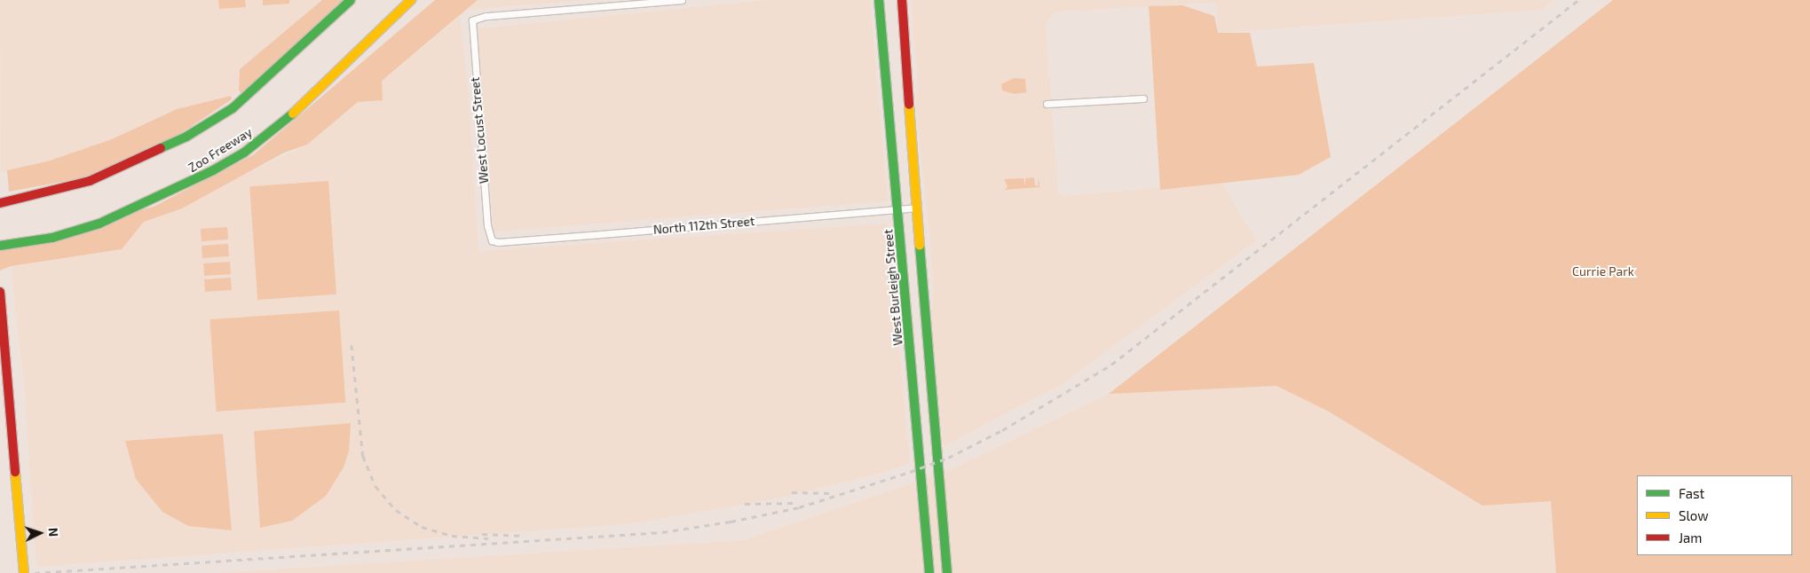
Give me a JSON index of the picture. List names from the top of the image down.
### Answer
{
  "streets": {
    "main road": ["Zoo Freeway", "West Burleigh Street"],
    "street": ["West Locust Street", "North 112th Street"]
  },
  "crossings": [
    ["West Locust Street", "North 112th Street"],
    ["North 112th Street", "West Burleigh Street"]
  ],
  "parks": ["Currie Park"],
  "legend": ["Fast", "Slow", "Jam"],
  "north": "right"
}
